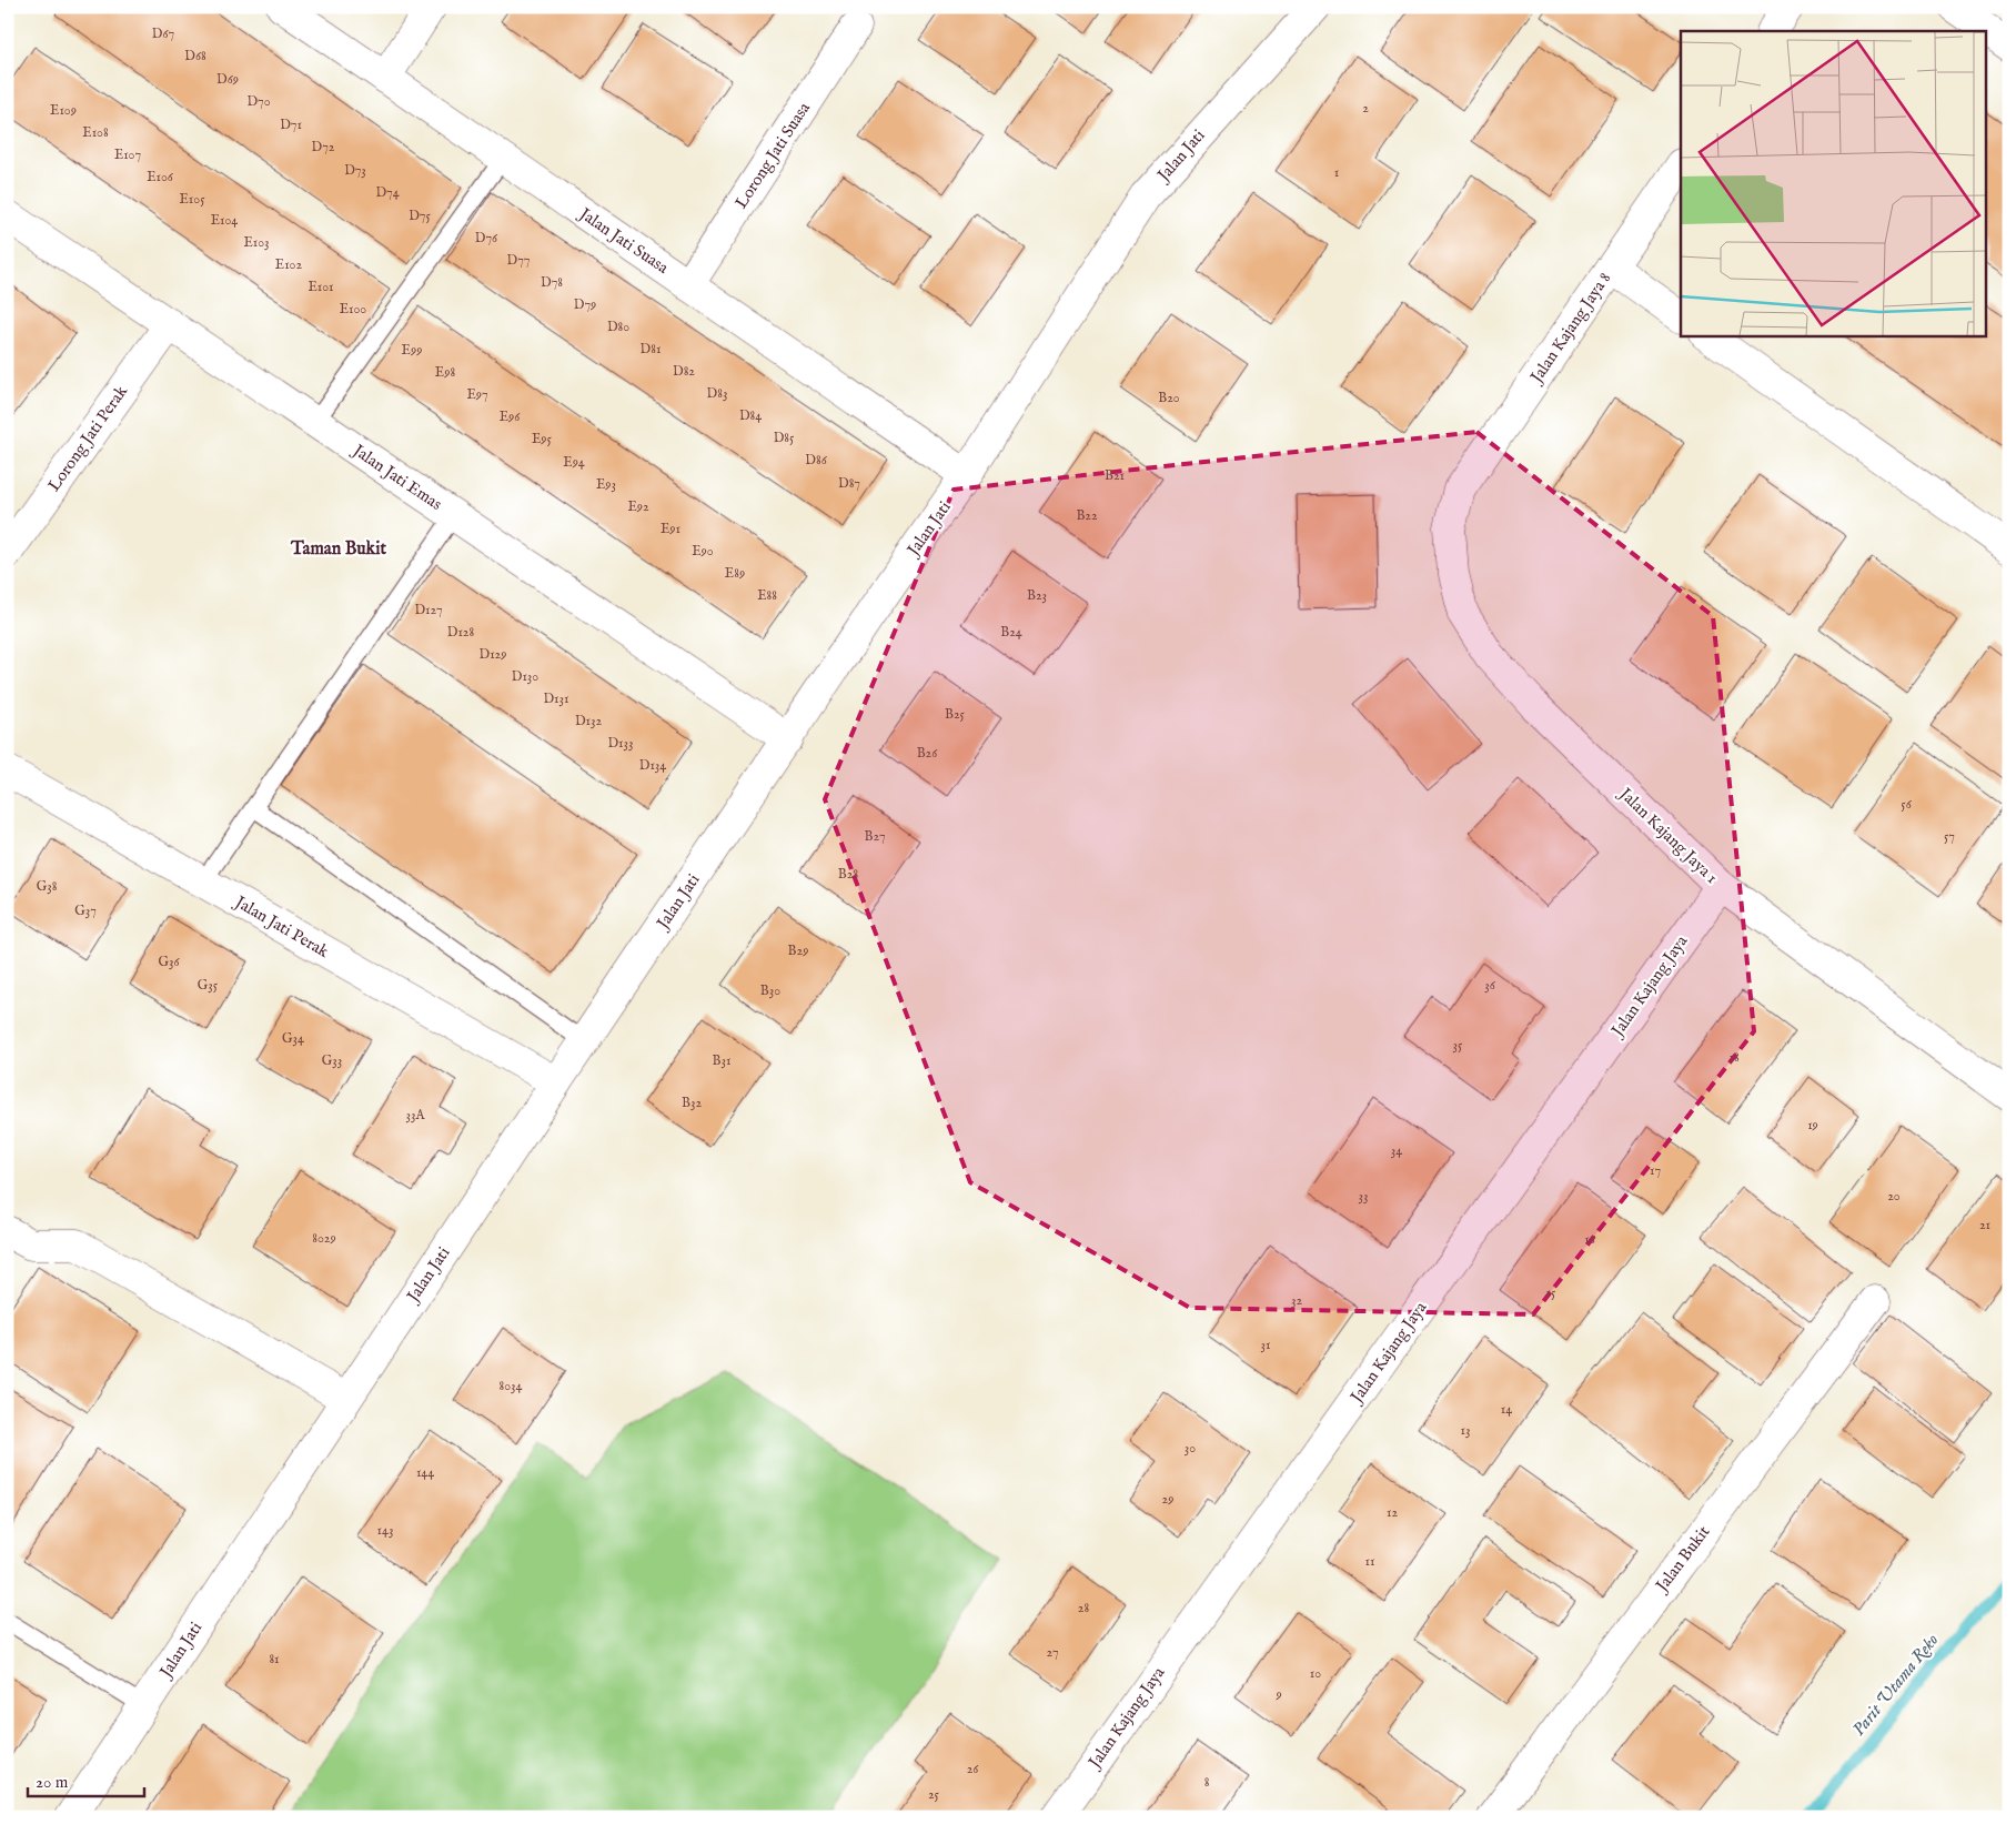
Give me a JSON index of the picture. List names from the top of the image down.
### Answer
{
  "streets": {
    "street": [
      "Lorong Jati Suasa",
      "Jalan Jati",
      "Jalan Jati Suasa",
      "Jalan Kajang Jaya 8",
      "Lorong Jati Perak",
      "Jalan Jati Emas",
      "Jalan Kajang Jaya 1",
      "Jalan Jati Perak",
      "Jalan Kajang Jaya",
      "Jalan Bukit"
    ]
  },
  "crossings": [
    ["Lorong Jati Suasa", "Jalan Jati Suasa"],
    ["Jalan Jati", "Jalan Jati Suasa"],
    ["Jalan Jati", "Jalan Jati Emas"],
    ["Jalan Jati", "Jalan Jati Perak"],
    ["Jalan Kajang Jaya 8", "Jalan Kajang Jaya 1"],
    ["Lorong Jati Perak", "Jalan Jati Emas"],
    ["Jalan Kajang Jaya 1", "Jalan Kajang Jaya"]
  ],
  "districts": ["Taman Bukit"],
  "water": ["Parit Utama Reko"],
  "house_numbers": [
    "D67",
    "D68",
    "D69",
    "D70",
    "2",
    "E109",
    "D71",
    "E108",
    "D72",
    "E107",
    "D73",
    "1",
    "E106",
    "D74",
    "E105",
    "D75",
    "E104",
    "D76",
    "E103",
    "D77",
    "E102",
    "D78",
    "E101",
    "D79",
    "E100",
    "D80",
    "D81",
    "E99",
    "D82",
    "E98",
    "D83",
    "E97",
    "B20",
    "D84",
    "E96",
    "D85",
    "E95",
    "D86",
    "E94",
    "B21",
    "D87",
    "E93",
    "E92",
    "B22",
    "E91",
    "E90",
    "E89",
    "E88",
    "B23",
    "D127",
    "D128",
    "B24",
    "D129",
    "D130",
    "D131",
    "B25",
    "D132",
    "D133",
    "B26",
    "D134",
    "56",
    "B27",
    "57",
    "B28",
    "G38",
    "G37",
    "B29",
    "G36",
    "G35",
    "36",
    "B30",
    "G34",
    "35",
    "18",
    "G33",
    "B31",
    "B32",
    "33A",
    "19",
    "34",
    "17",
    "33",
    "20",
    "21",
    "8029",
    "16",
    "15",
    "32",
    "31",
    "8034",
    "14",
    "13",
    "30",
    "144",
    "29",
    "12",
    "143",
    "11",
    "28",
    "27",
    "81",
    "10",
    "9",
    "26",
    "8",
    "25"
  ],
  "scale_bar": "20 m"
}
